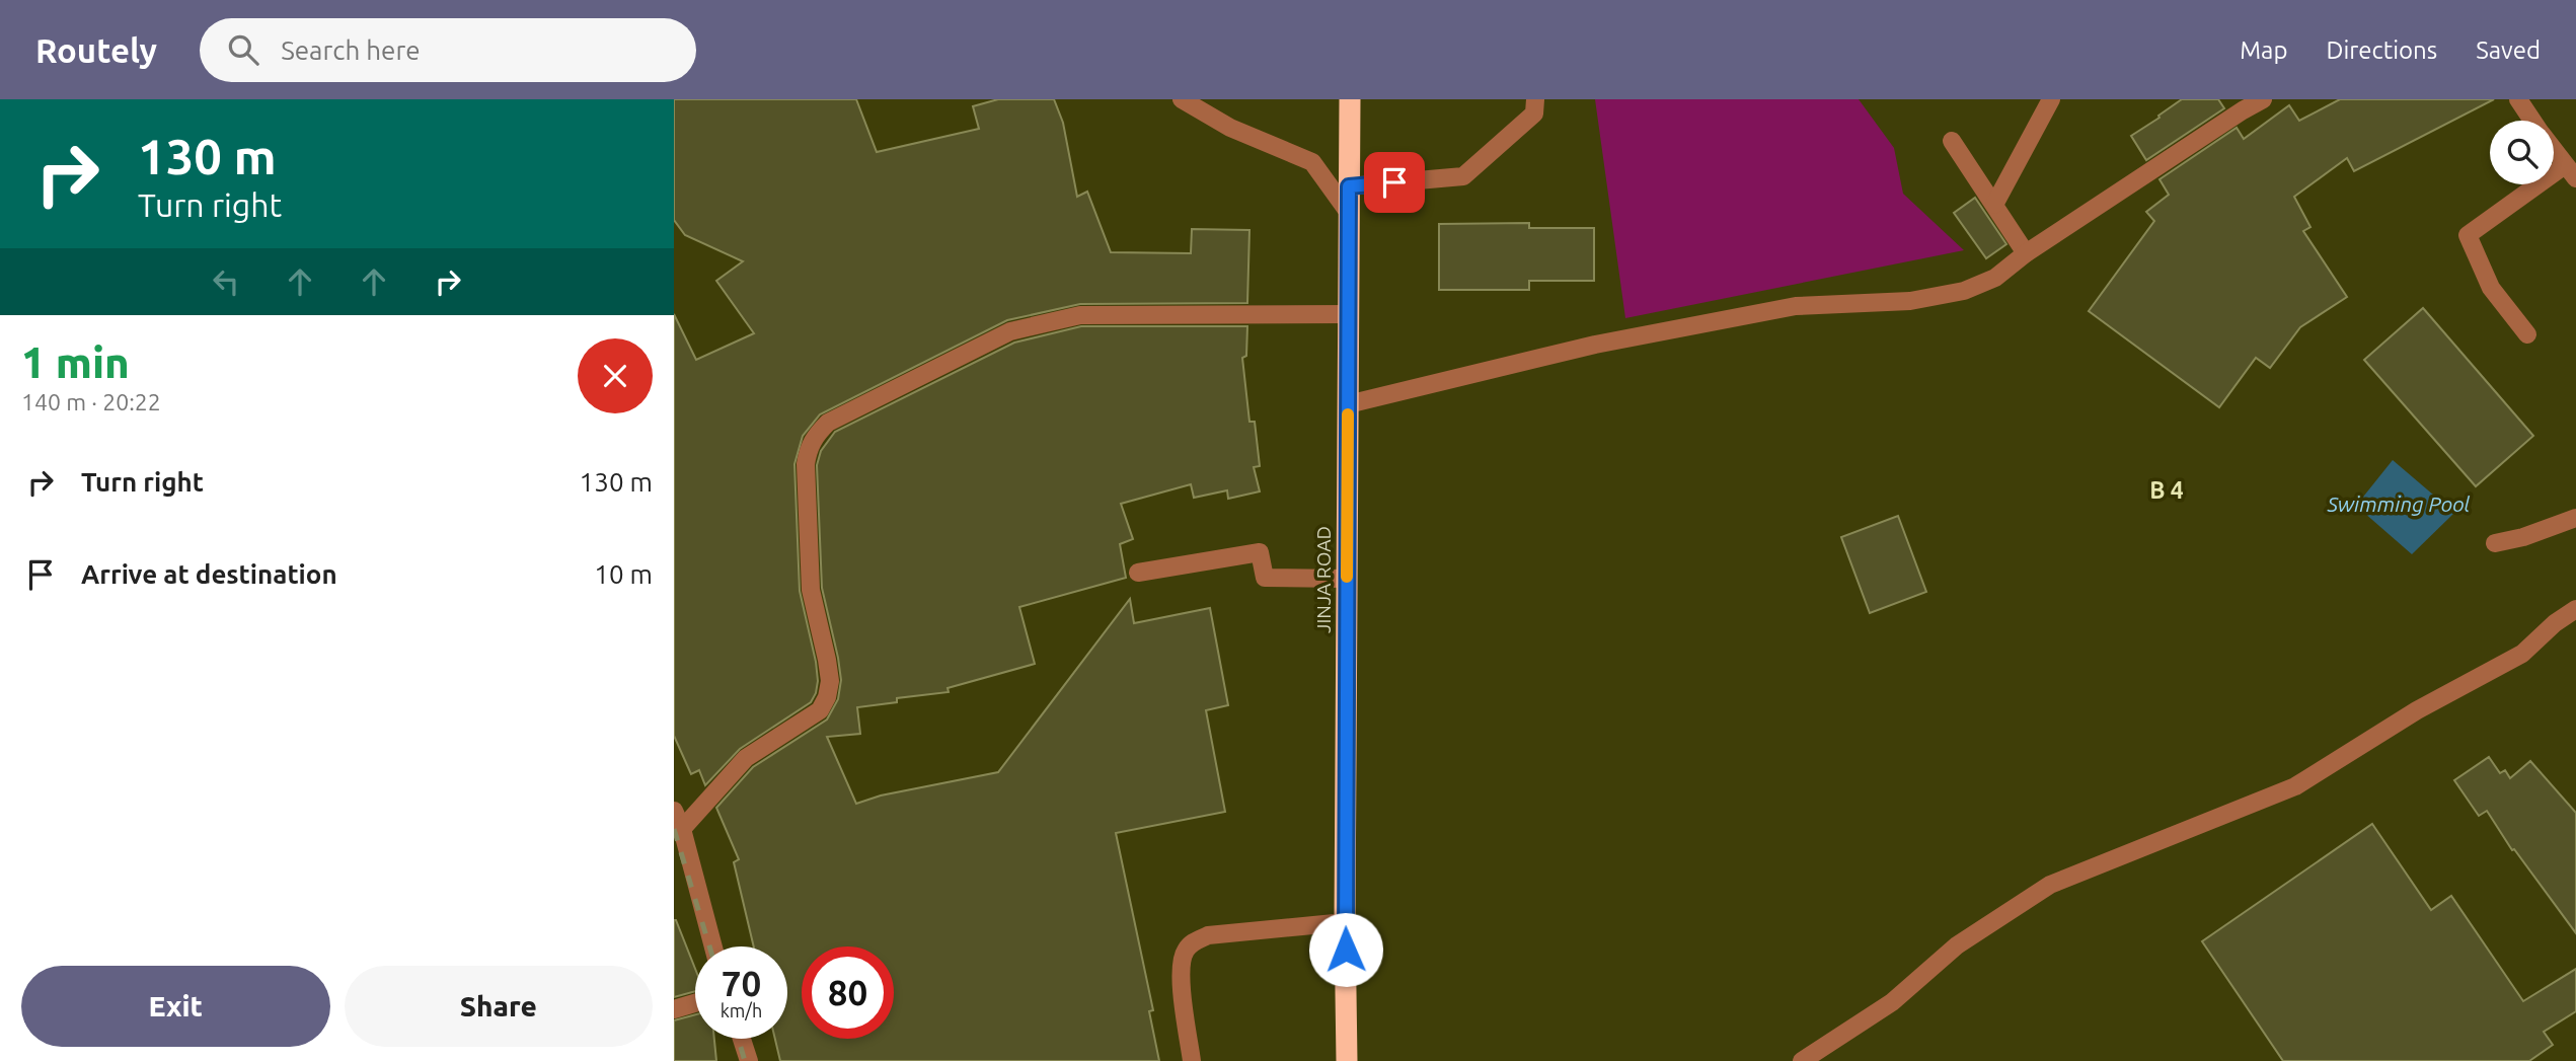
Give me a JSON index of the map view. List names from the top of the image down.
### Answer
{
  "streets": {
    "highway": ["JINJA ROAD"]
  },
  "districts": ["B 4"],
  "water": ["Swimming Pool"],
  "page": {
    "header": "Routely",
    "search": "Search here",
    "nav": ["Map", "Directions", "Saved"],
    "turn": ["130 m", "Turn right"],
    "heading": ["1 min", "140 m · 20:22"],
    "list": [
      {
        "name": "Turn right",
        "value": "130 m"
      },
      {
        "name": "Arrive at destination",
        "value": "10 m"
      }
    ],
    "speed": "70 km/h",
    "limit": "80",
    "buttons": ["Exit", "Share"]
  }
}
